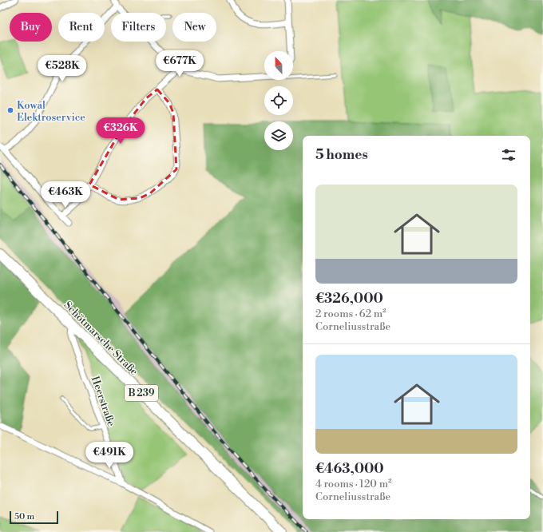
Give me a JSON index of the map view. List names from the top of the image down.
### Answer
{
  "streets": {
    "main road": ["Schötmarsche Straße", "B 239"],
    "street": ["Heerstraße"]
  },
  "crossings": [
    ["Schötmarsche Straße", "Heerstraße"]
  ],
  "places": ["Kowal Elektroservice"],
  "scale_bar": "50 m",
  "north": "top",
  "page": {
    "chip": [
      "Buy",
      "Rent",
      "Filters",
      "New"
    ],
    "price": [
      "€677K",
      "€528K",
      "€326K",
      "€463K",
      "€491K"
    ],
    "heading": "5 homes",
    "list": [
      {
        "name": "€326,000",
        "note": "2 rooms · 62 m² · Corneliusstraße"
      },
      {
        "name": "€463,000",
        "note": "4 rooms · 120 m² · Corneliusstraße"
      }
    ],
    "scale": "50 m"
  }
}
